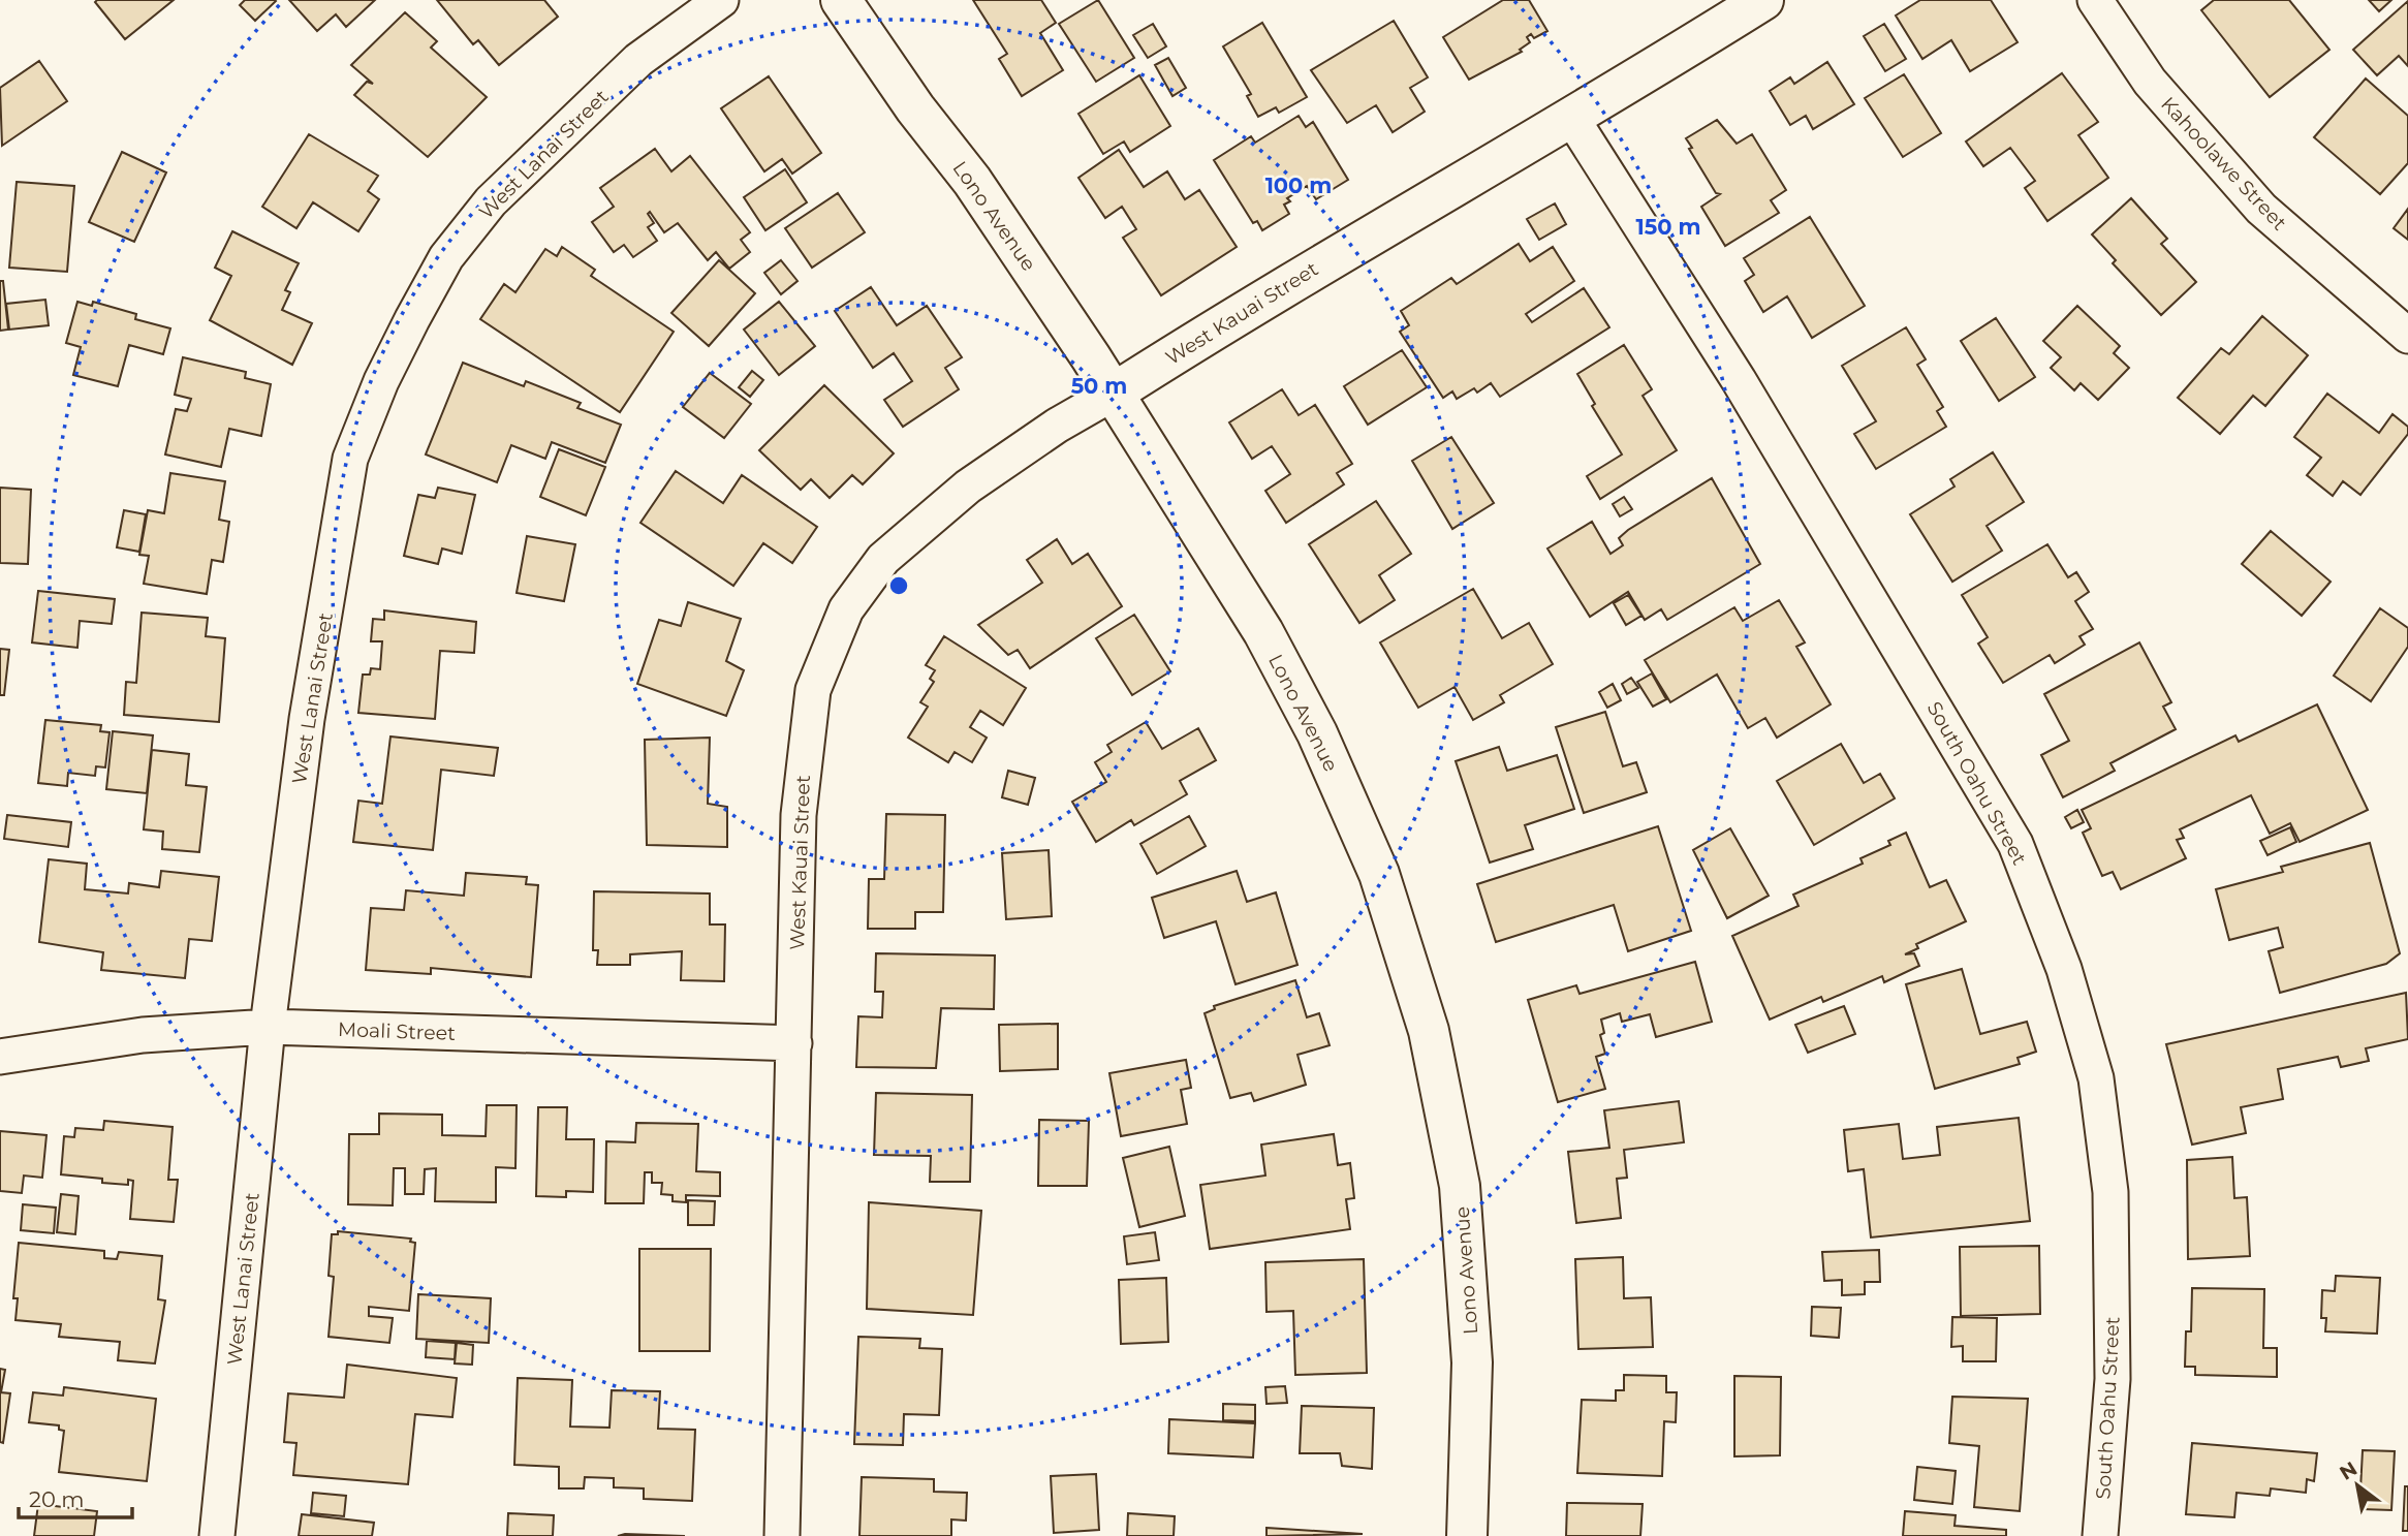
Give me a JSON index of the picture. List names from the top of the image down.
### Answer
{
  "streets": {
    "street": [
      "West Lanai Street",
      "Kahoolawe Street",
      "Lono Avenue",
      "West Kauai Street",
      "South Oahu Street",
      "Moali Street"
    ]
  },
  "crossings": [
    ["West Lanai Street", "Moali Street"],
    ["Lono Avenue", "West Kauai Street"],
    ["West Kauai Street", "South Oahu Street"],
    ["West Kauai Street", "Moali Street"]
  ],
  "scale_bar": "20 m",
  "north": "top left",
  "rings": ["100 m", "150 m", "50 m"]
}
